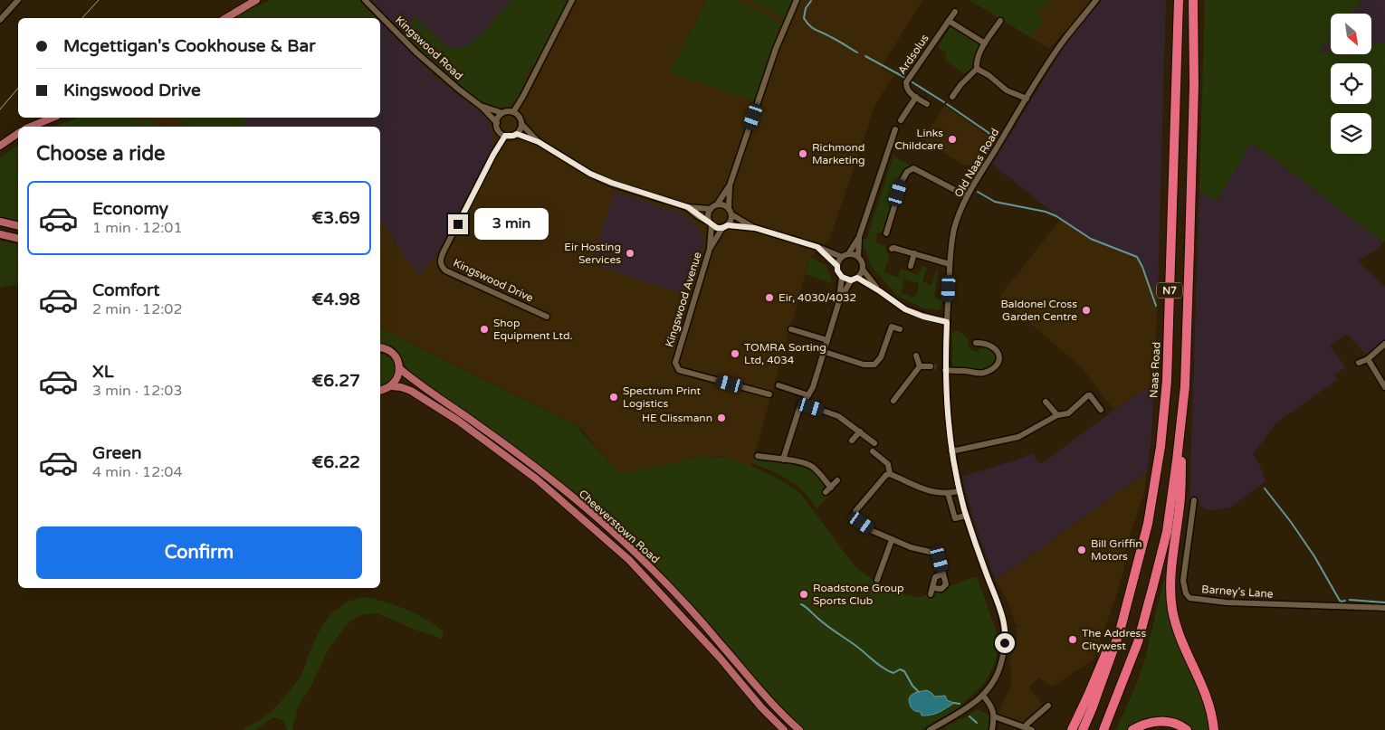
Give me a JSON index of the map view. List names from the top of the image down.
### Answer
{
  "streets": {
    "highway": ["N7", "Naas Road"],
    "main road": ["Cheeverstown Road"],
    "street": [
      "Kingswood Road",
      "Ardsolus",
      "Old Naas Road",
      "Kingswood Drive",
      "Kingswood Avenue",
      "Barney's Lane"
    ]
  },
  "crossings": [
    ["Kingswood Road", "Kingswood Drive"],
    ["N7", "Naas Road"]
  ],
  "places": [
    "Links Childcare",
    "Richmond Marketing",
    "Eir Hosting Services",
    "Eir, 4030/4032",
    "Baldonel Cross Garden Centre",
    "Shop Equipment Ltd.",
    "TOMRA Sorting Ltd, 4034",
    "Spectrum Print Logistics",
    "HE Clissmann",
    "Bill Griffin Motors",
    "Roadstone Group Sports Club",
    "The Address Citywest"
  ],
  "north": "bottom right",
  "page": {
    "banner": ["Mcgettigan's Cookhouse & Bar", "Kingswood Drive"],
    "heading": "Choose a ride",
    "list": [
      {
        "name": "Economy",
        "note": "1 min · 12:01",
        "value": "€3.69"
      },
      {
        "name": "Comfort",
        "note": "2 min · 12:02",
        "value": "€4.98"
      },
      {
        "name": "XL",
        "note": "3 min · 12:03",
        "value": "€6.27"
      },
      {
        "name": "Green",
        "note": "4 min · 12:04",
        "value": "€6.22"
      }
    ],
    "bubble": "3 min",
    "buttons": "Confirm"
  }
}
